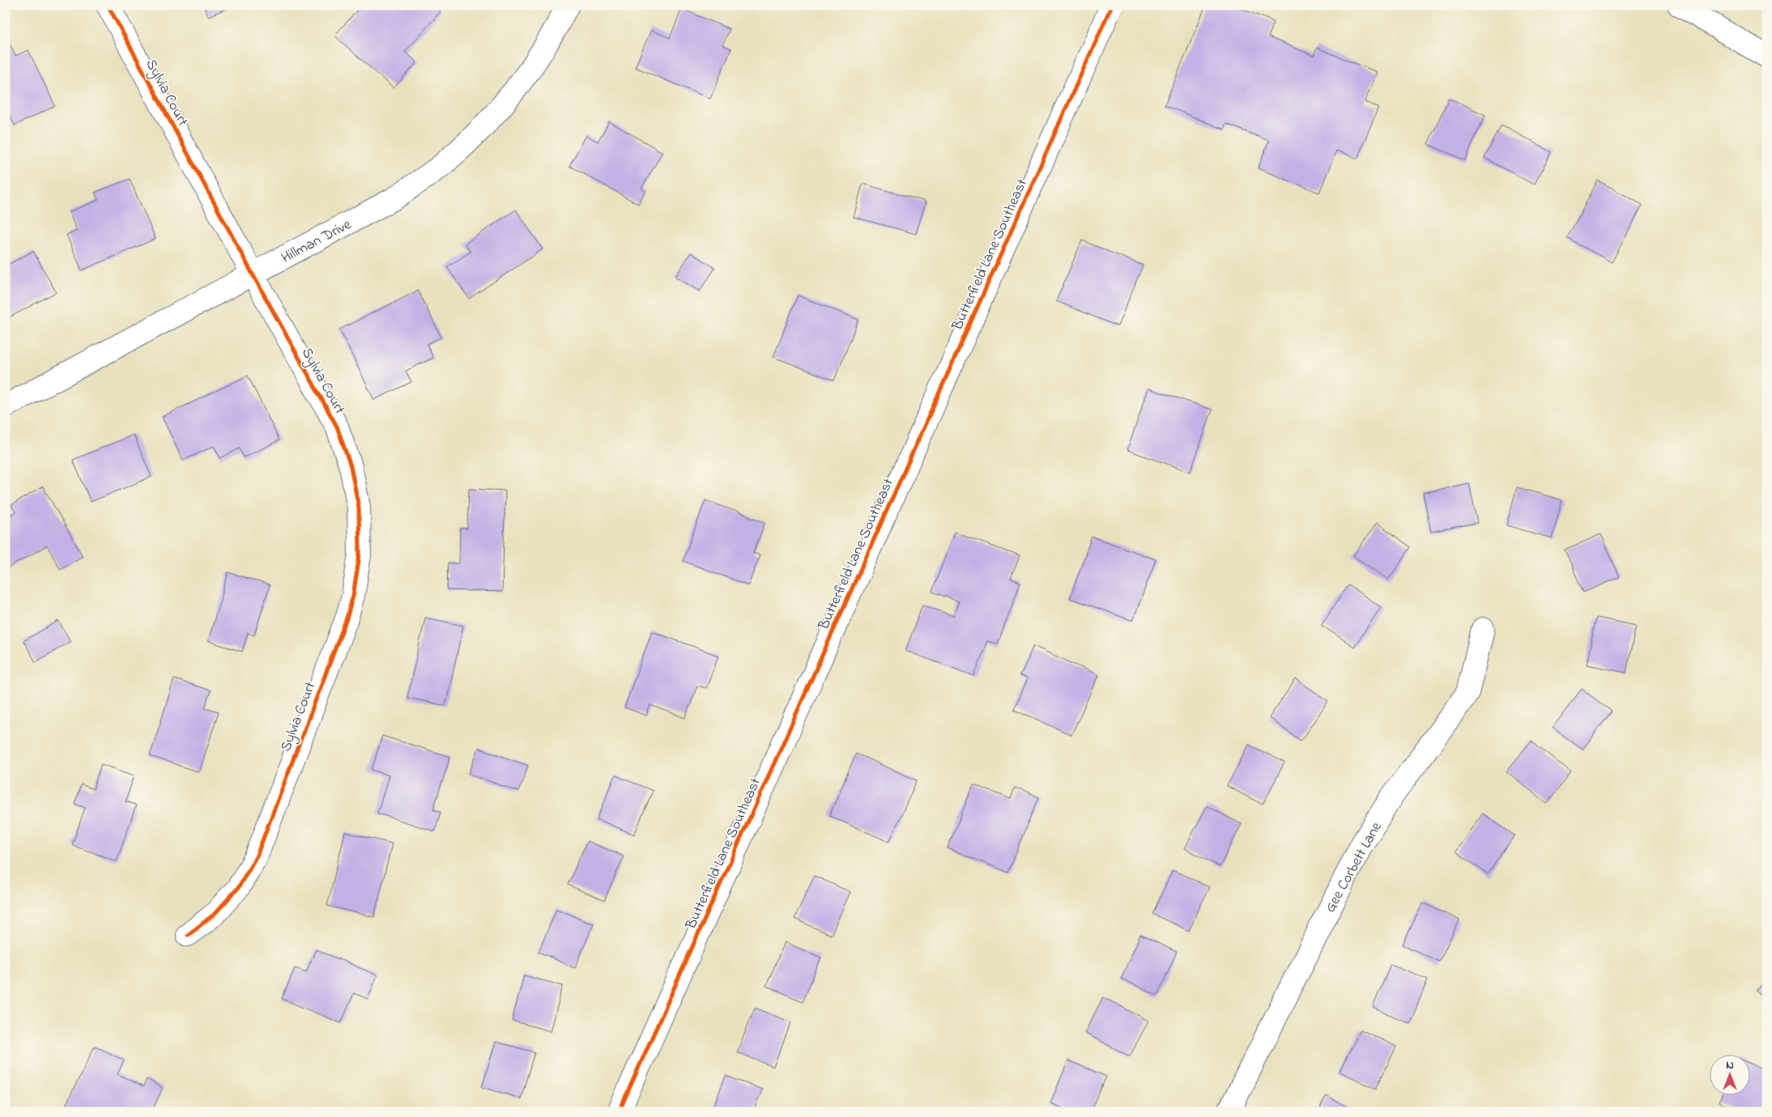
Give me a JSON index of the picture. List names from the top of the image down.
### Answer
{
  "streets": {
    "street": [
      "Sylvia Court",
      "Hillman Drive",
      "Butterfield Lane Southeast",
      "Gee Corbett Lane"
    ]
  },
  "crossings": [
    ["Sylvia Court", "Hillman Drive"]
  ],
  "north": "top"
}
